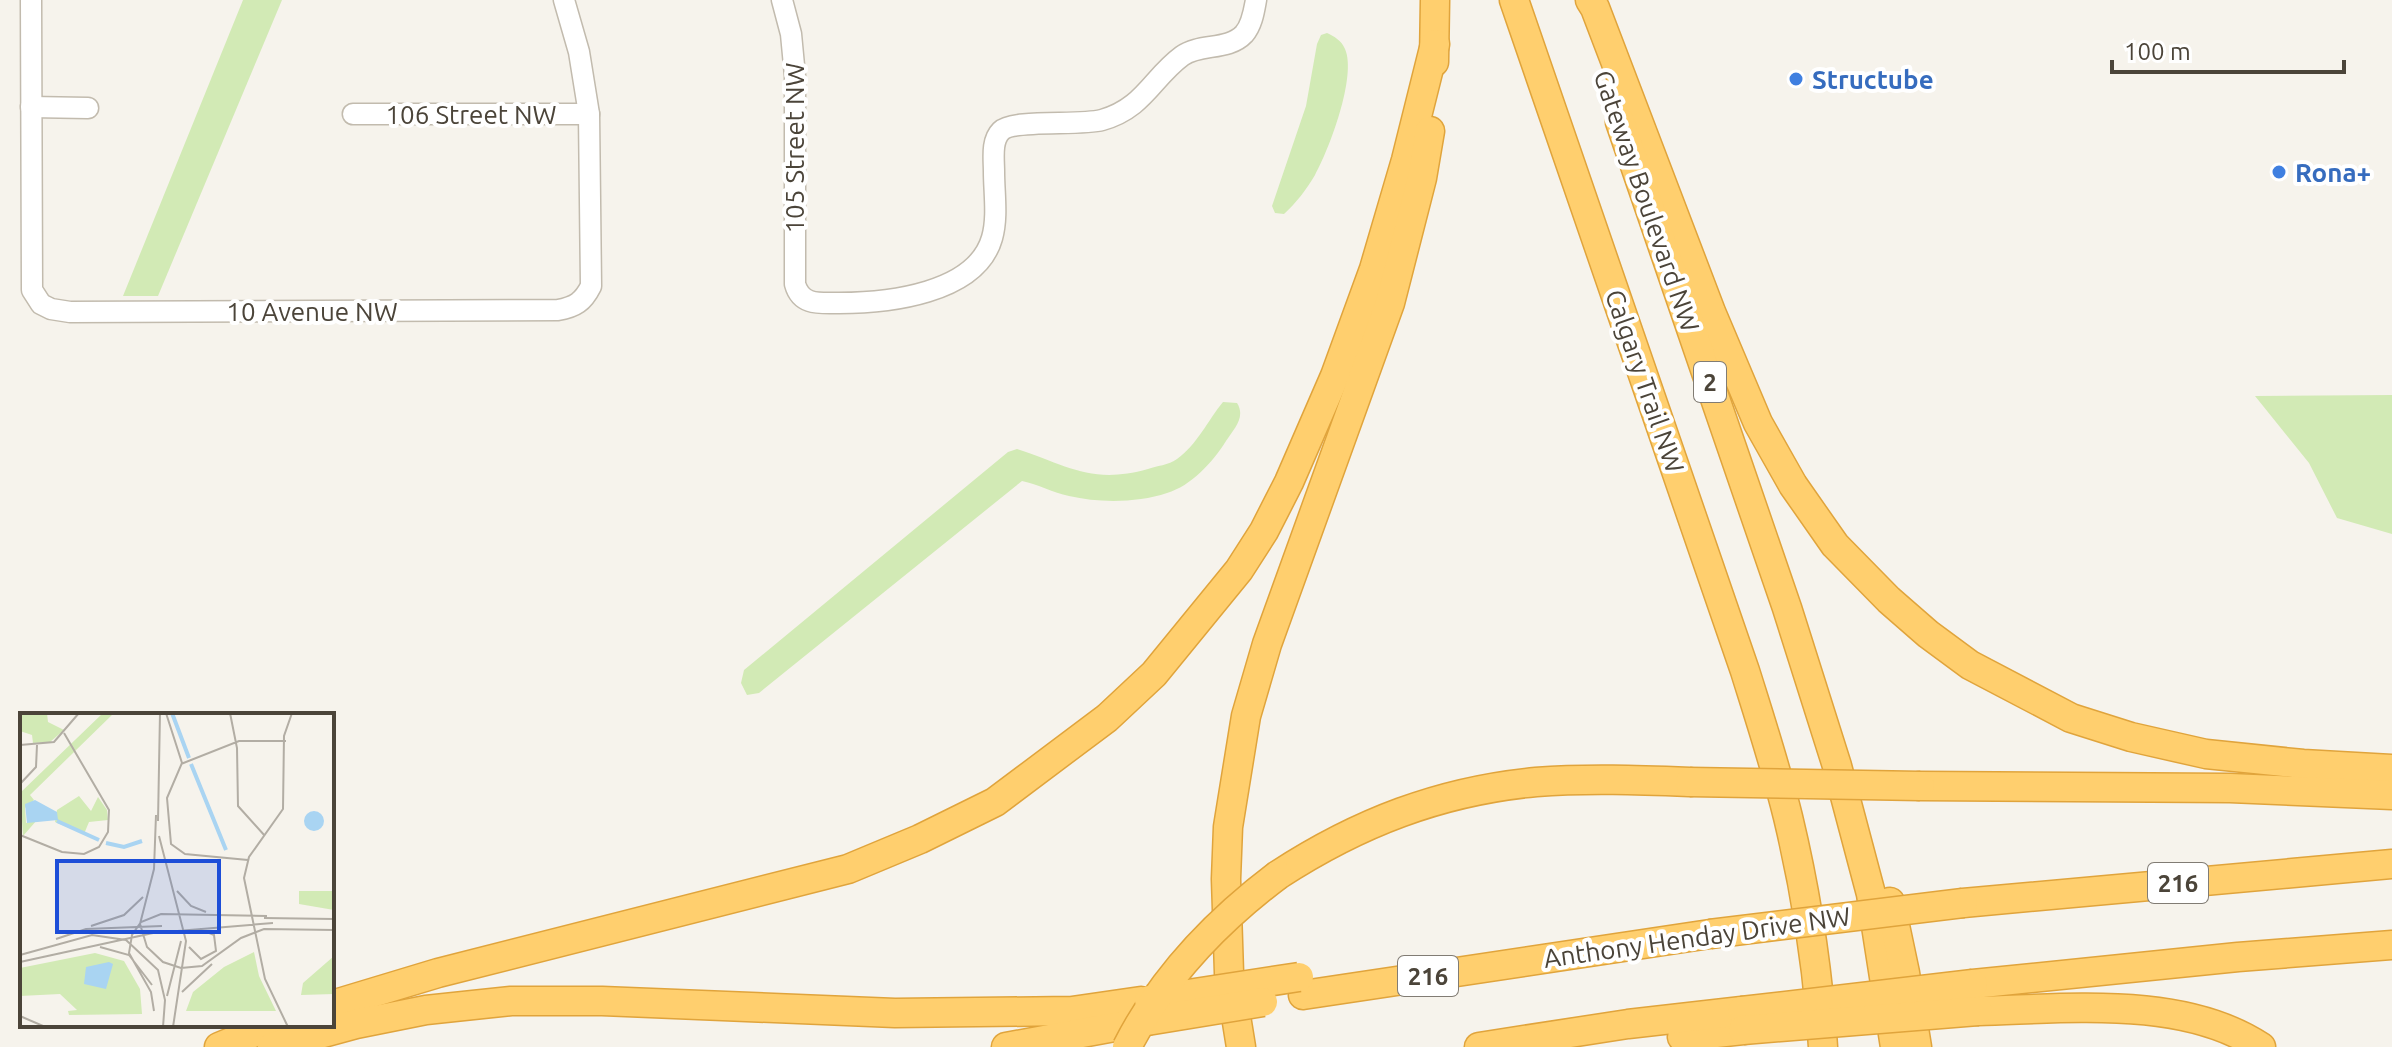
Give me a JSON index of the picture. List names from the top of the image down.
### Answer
{
  "streets": {
    "highway": [
      "Gateway Boulevard NW",
      "Calgary Trail NW",
      "2",
      "216",
      "Anthony Henday Drive NW"
    ],
    "street": ["106 Street NW", "105 Street NW", "10 Avenue NW"]
  },
  "crossings": [
    ["106 Street NW", "10 Avenue NW"]
  ],
  "places": ["Structube", "Rona+"],
  "scale_bar": "100 m"
}
